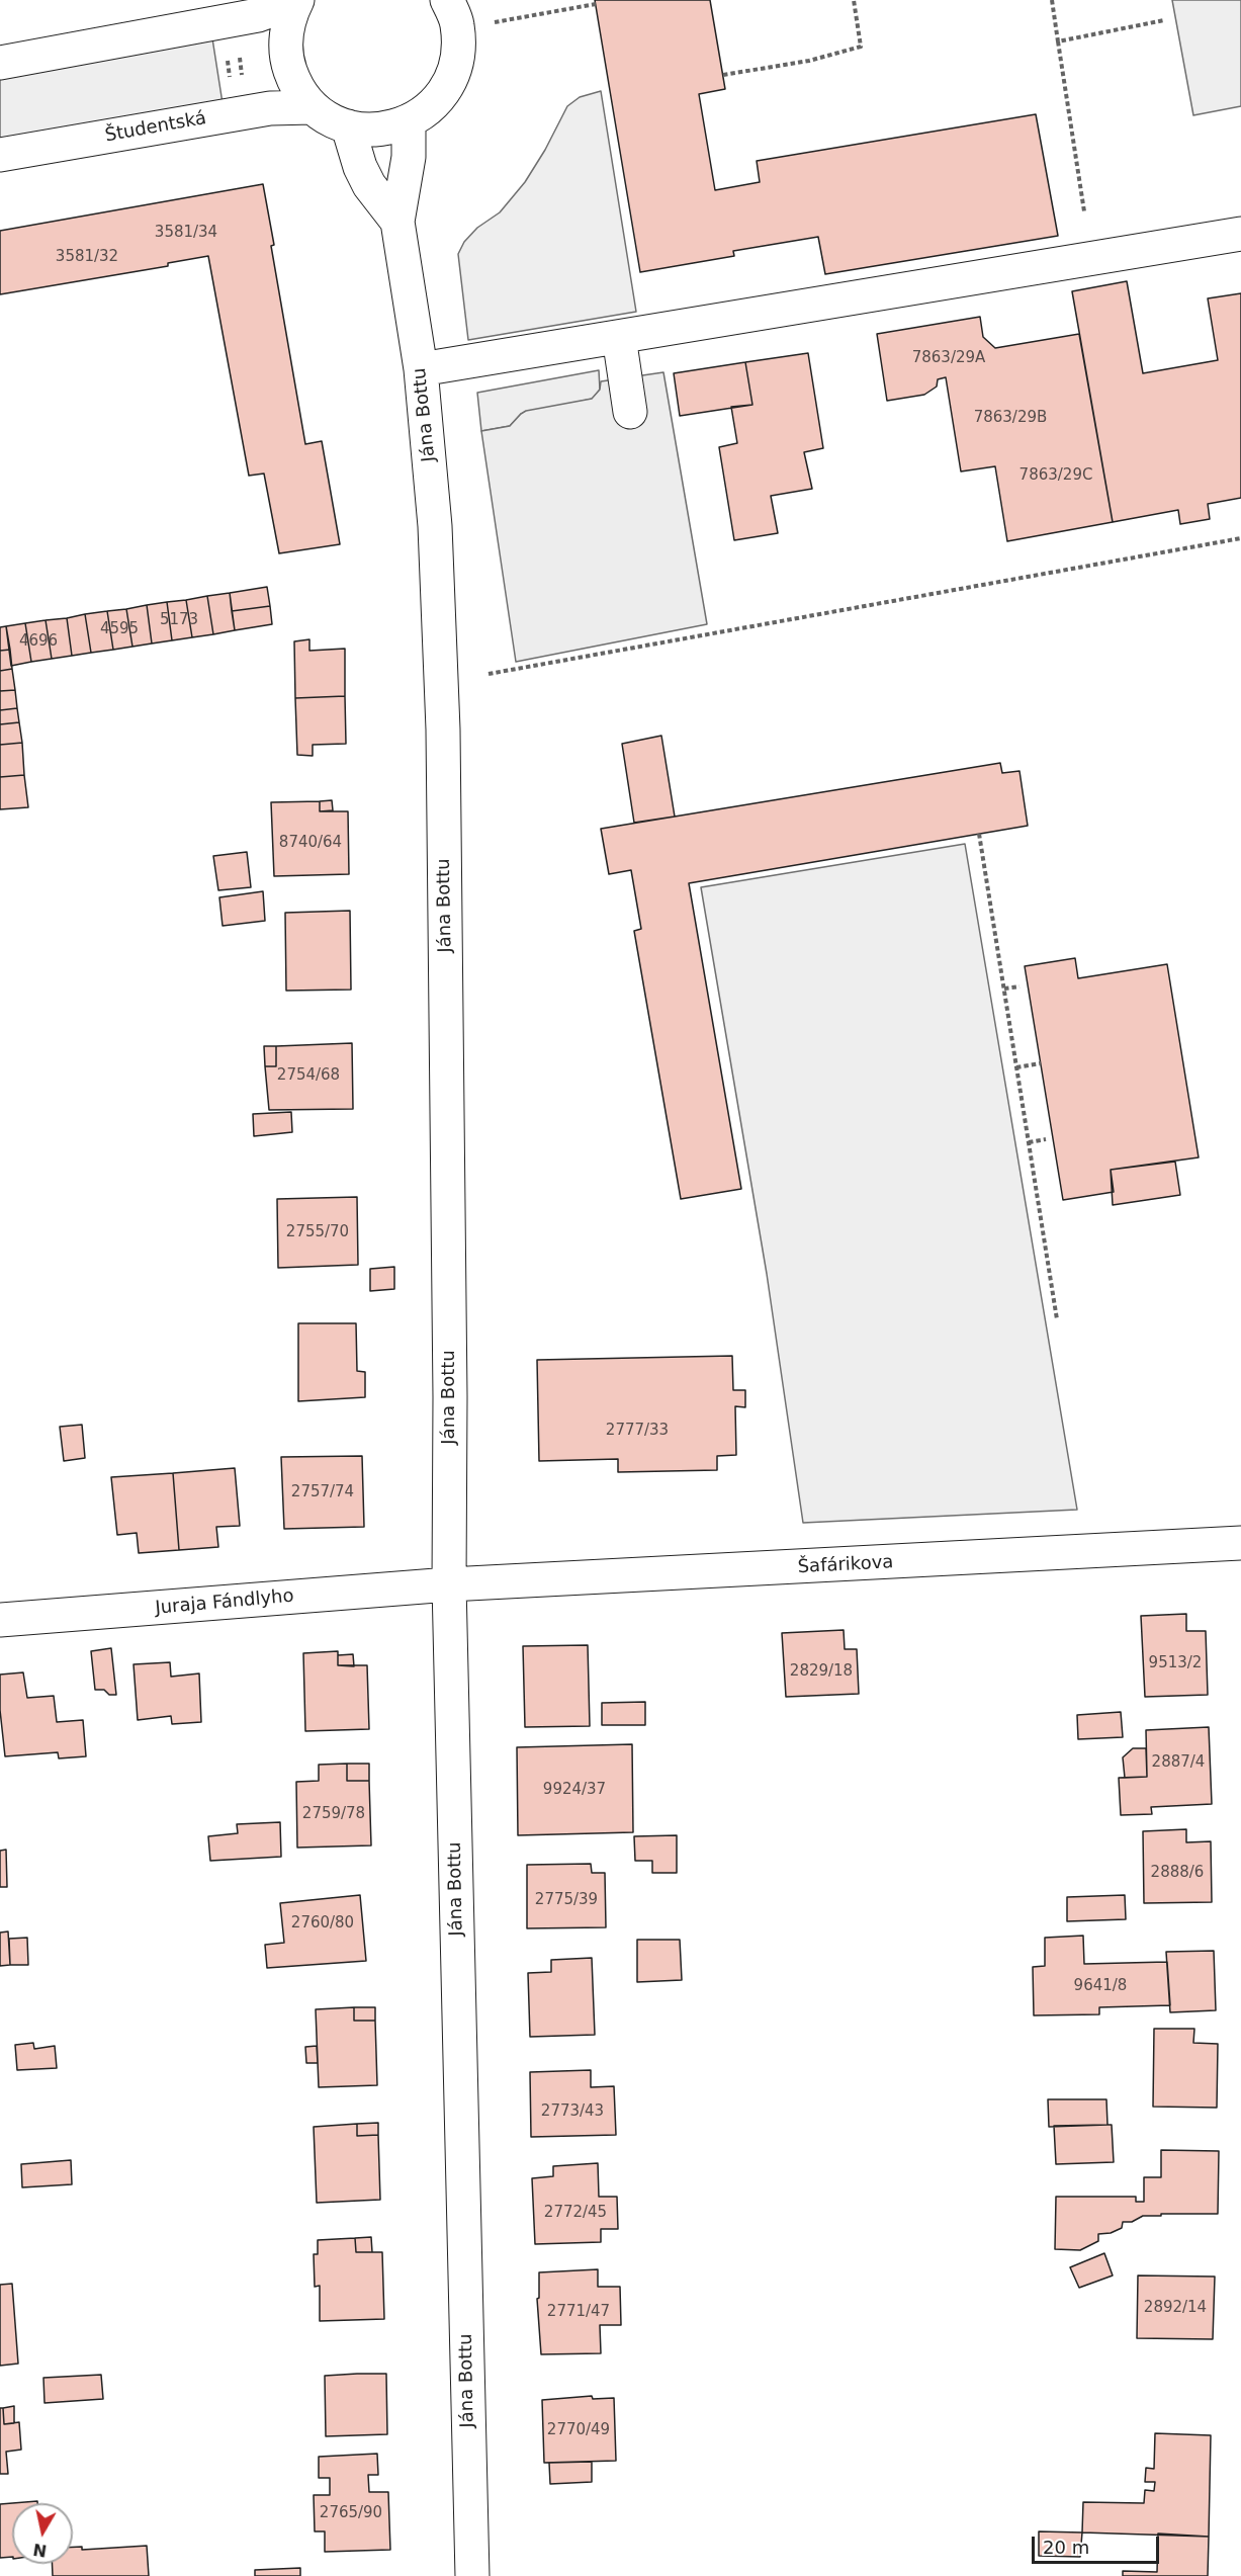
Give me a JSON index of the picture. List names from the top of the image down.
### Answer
{
  "streets": {
    "street": [
      "Študentská",
      "Jána Bottu",
      "Šafárikova",
      "Juraja Fándlyho"
    ]
  },
  "crossings": [
    ["Jána Bottu", "Šafárikova"],
    ["Jána Bottu", "Juraja Fándlyho"],
    ["Šafárikova", "Juraja Fándlyho"]
  ],
  "house_numbers": [
    "3581/34",
    "3581/32",
    "7863/29A",
    "7863/29B",
    "7863/29C",
    "5173",
    "4595",
    "4696",
    "8740/64",
    "2754/68",
    "2755/70",
    "2777/33",
    "2757/74",
    "9513/2",
    "2829/18",
    "2887/4",
    "9924/37",
    "2759/78",
    "2888/6",
    "2775/39",
    "2760/80",
    "9641/8",
    "2773/43",
    "2772/45",
    "2892/14",
    "2771/47",
    "2770/49",
    "2765/90"
  ],
  "scale_bar": "20 m",
  "north": "bottom"
}
